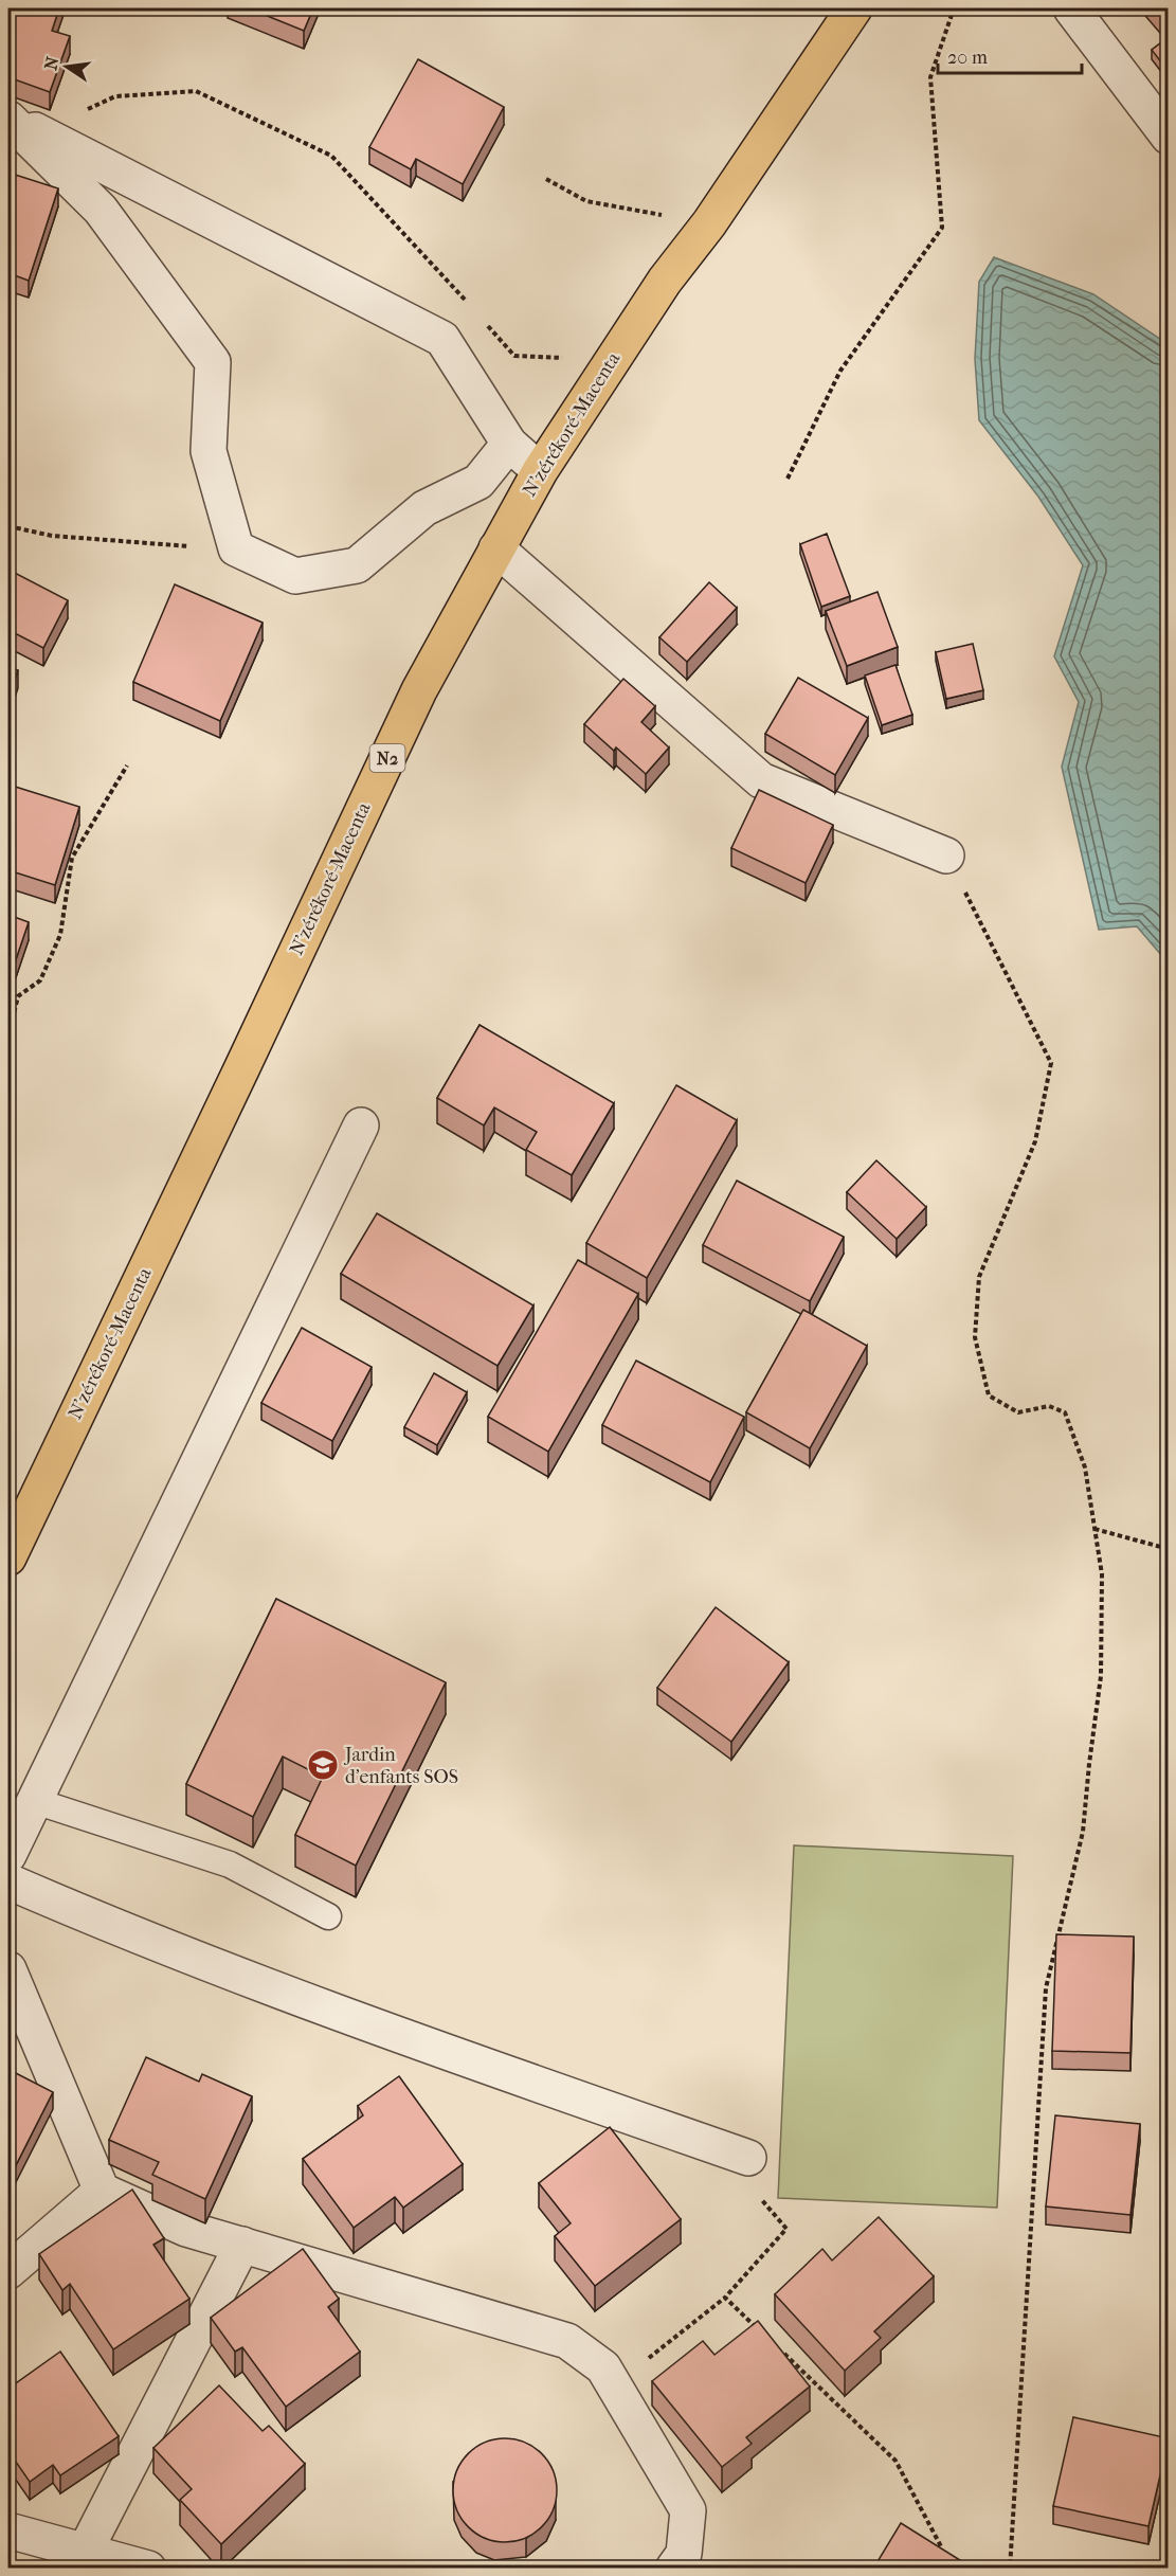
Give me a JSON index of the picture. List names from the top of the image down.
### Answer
{
  "streets": {
    "highway": ["N'zérékoré-Macenta", "N2"]
  },
  "places": {
    "school or university": ["Jardin d'enfants SOS"]
  },
  "scale_bar": "20 m",
  "north": "left"
}
